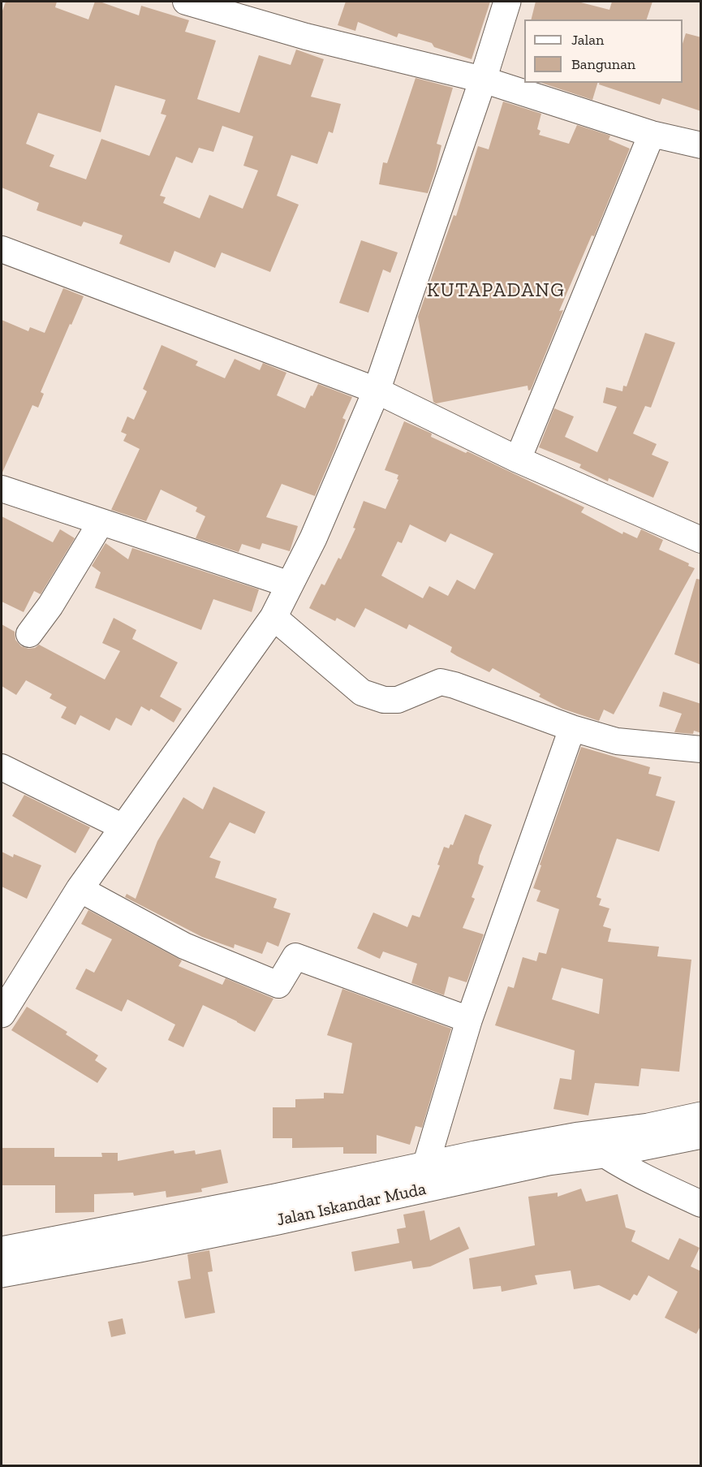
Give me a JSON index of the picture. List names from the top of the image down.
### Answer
{
  "streets": {
    "highway": ["Jalan Iskandar Muda"]
  },
  "districts": ["KUTAPADANG"],
  "legend": ["Jalan", "Bangunan"]
}
